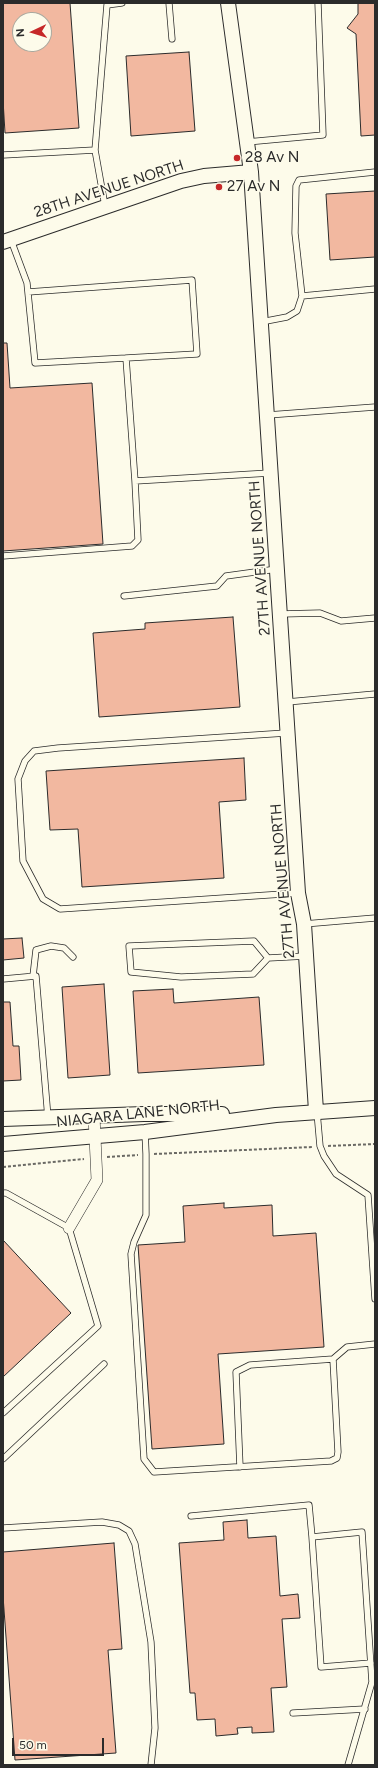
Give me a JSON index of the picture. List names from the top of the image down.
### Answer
{
  "streets": {
    "street": ["28TH AVENUE NORTH", "27TH AVENUE NORTH", "NIAGARA LANE NORTH"]
  },
  "crossings": [
    ["28TH AVENUE NORTH", "27TH AVENUE NORTH"],
    ["27TH AVENUE NORTH", "NIAGARA LANE NORTH"]
  ],
  "places": ["28 Av N", "27 Av N"],
  "scale_bar": "50 m",
  "north": "left"
}
